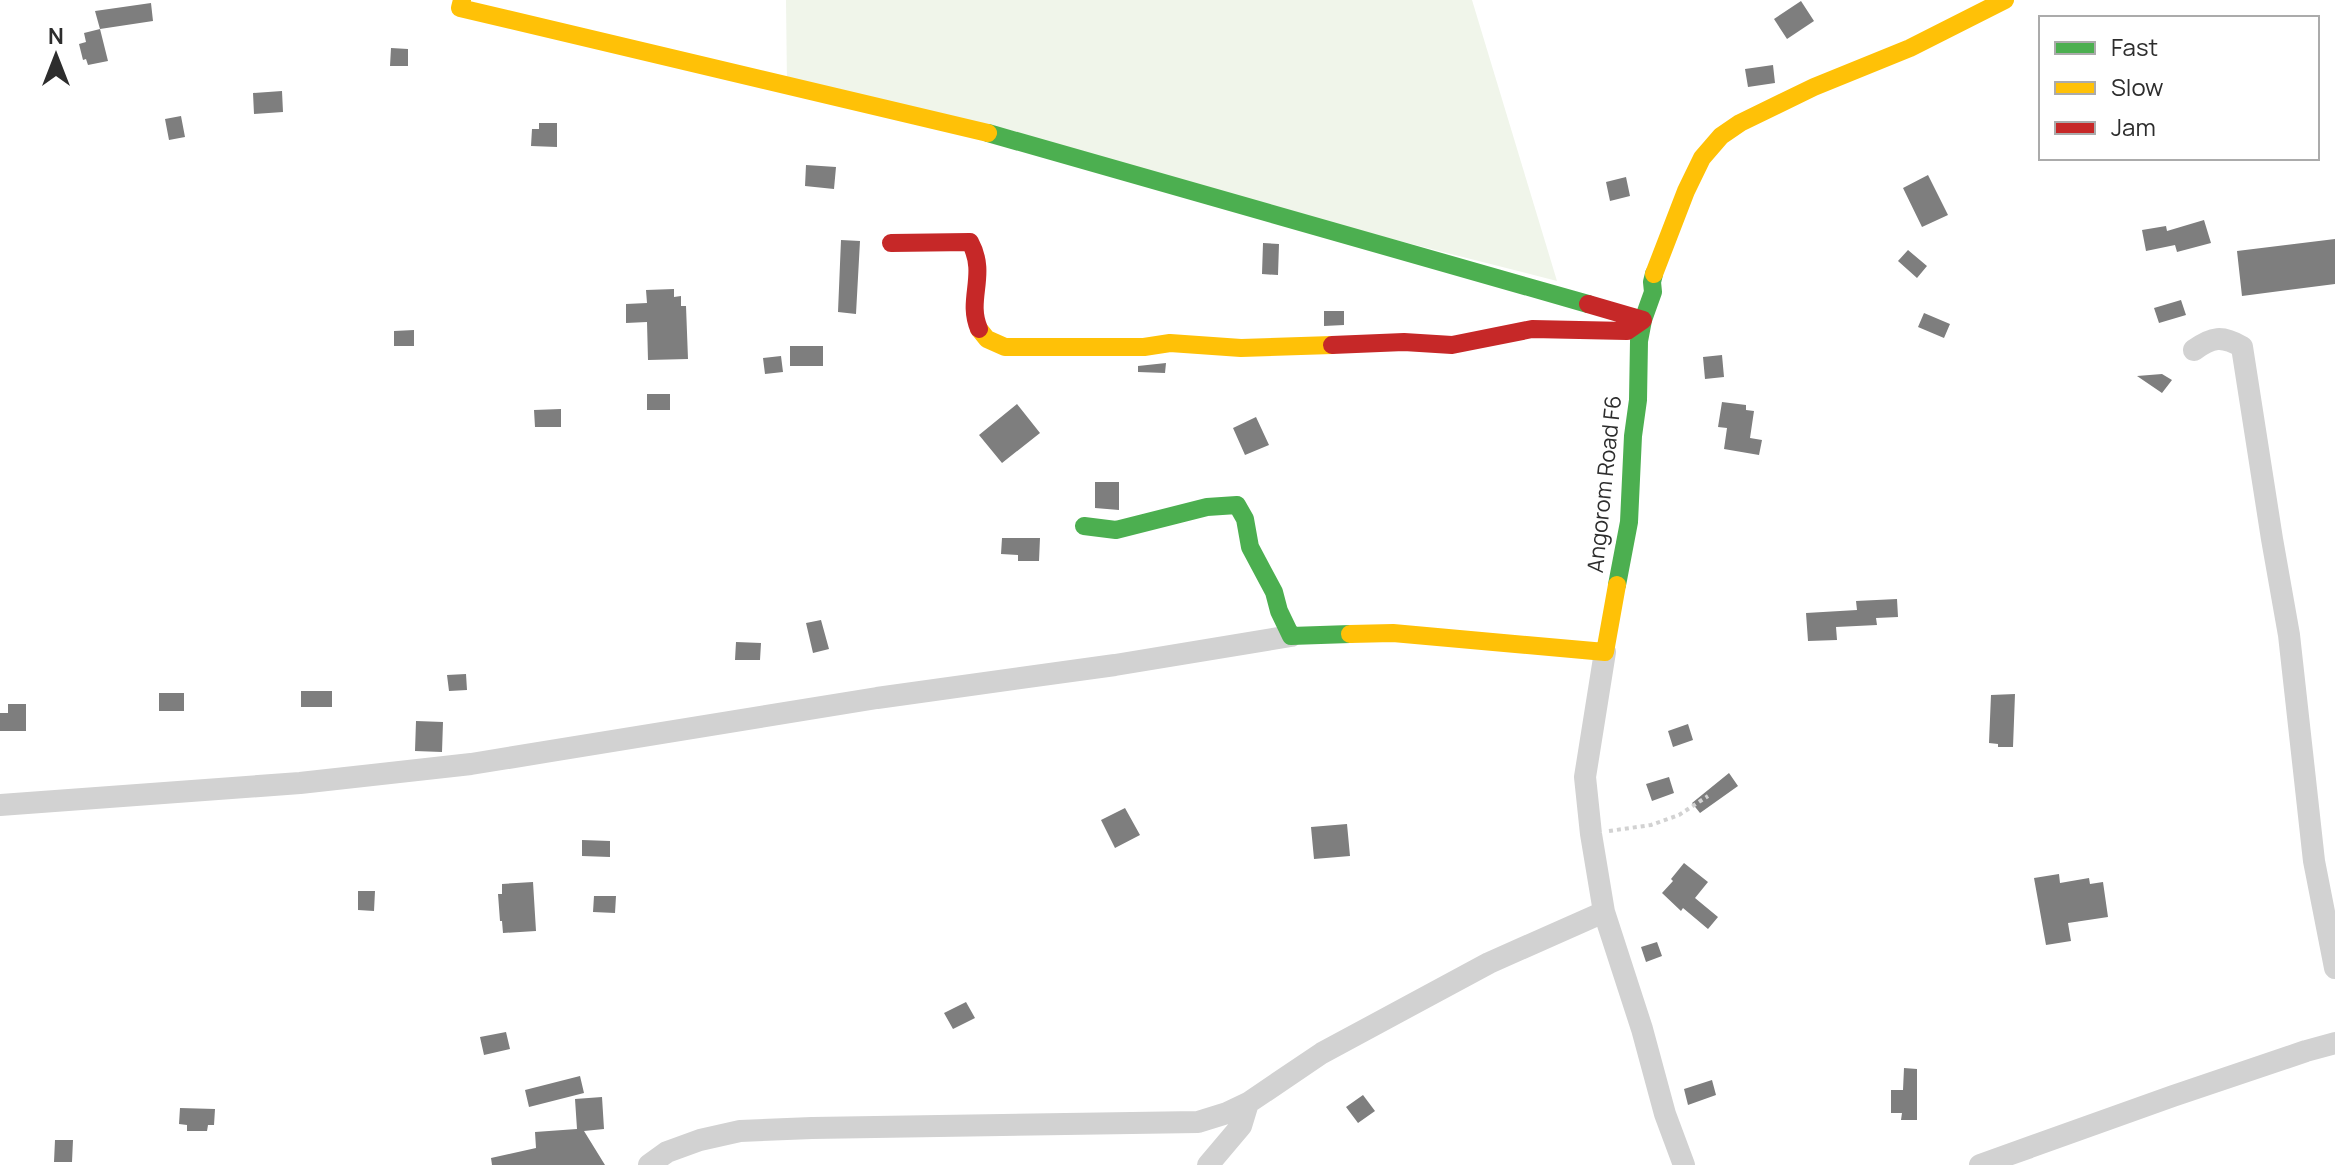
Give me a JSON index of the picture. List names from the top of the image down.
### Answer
{
  "streets": {
    "street": ["Angorom Road F6"]
  },
  "legend": ["Fast", "Slow", "Jam"],
  "north": "top"
}
